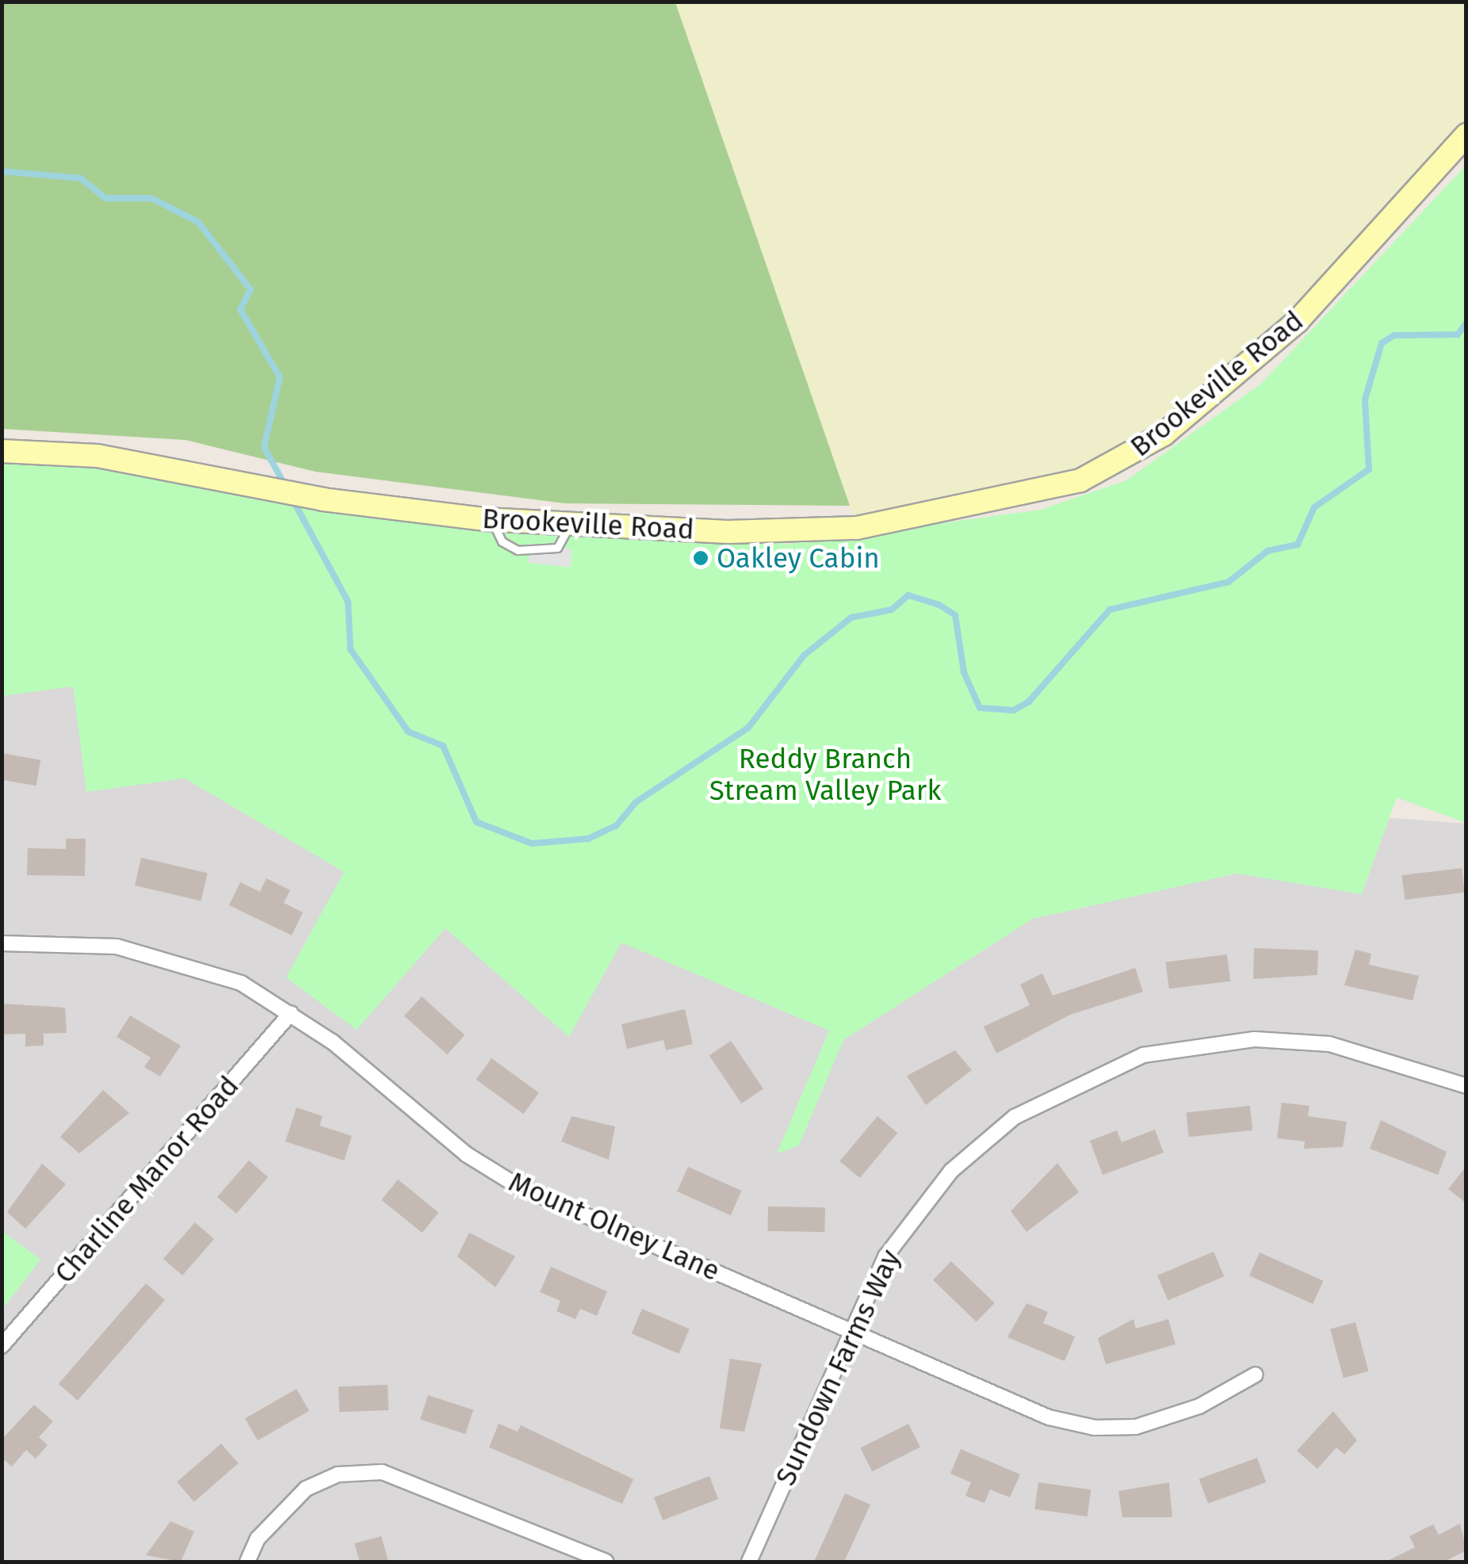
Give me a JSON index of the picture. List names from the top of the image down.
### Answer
{
  "streets": {
    "street": [
      "Brookeville Road",
      "Charline Manor Road",
      "Mount Olney Lane",
      "Sundown Farms Way"
    ]
  },
  "crossings": [
    ["Charline Manor Road", "Mount Olney Lane"],
    ["Mount Olney Lane", "Sundown Farms Way"]
  ],
  "parks": ["Reddy Branch Stream Valley Park"],
  "places": ["Oakley Cabin"]
}
